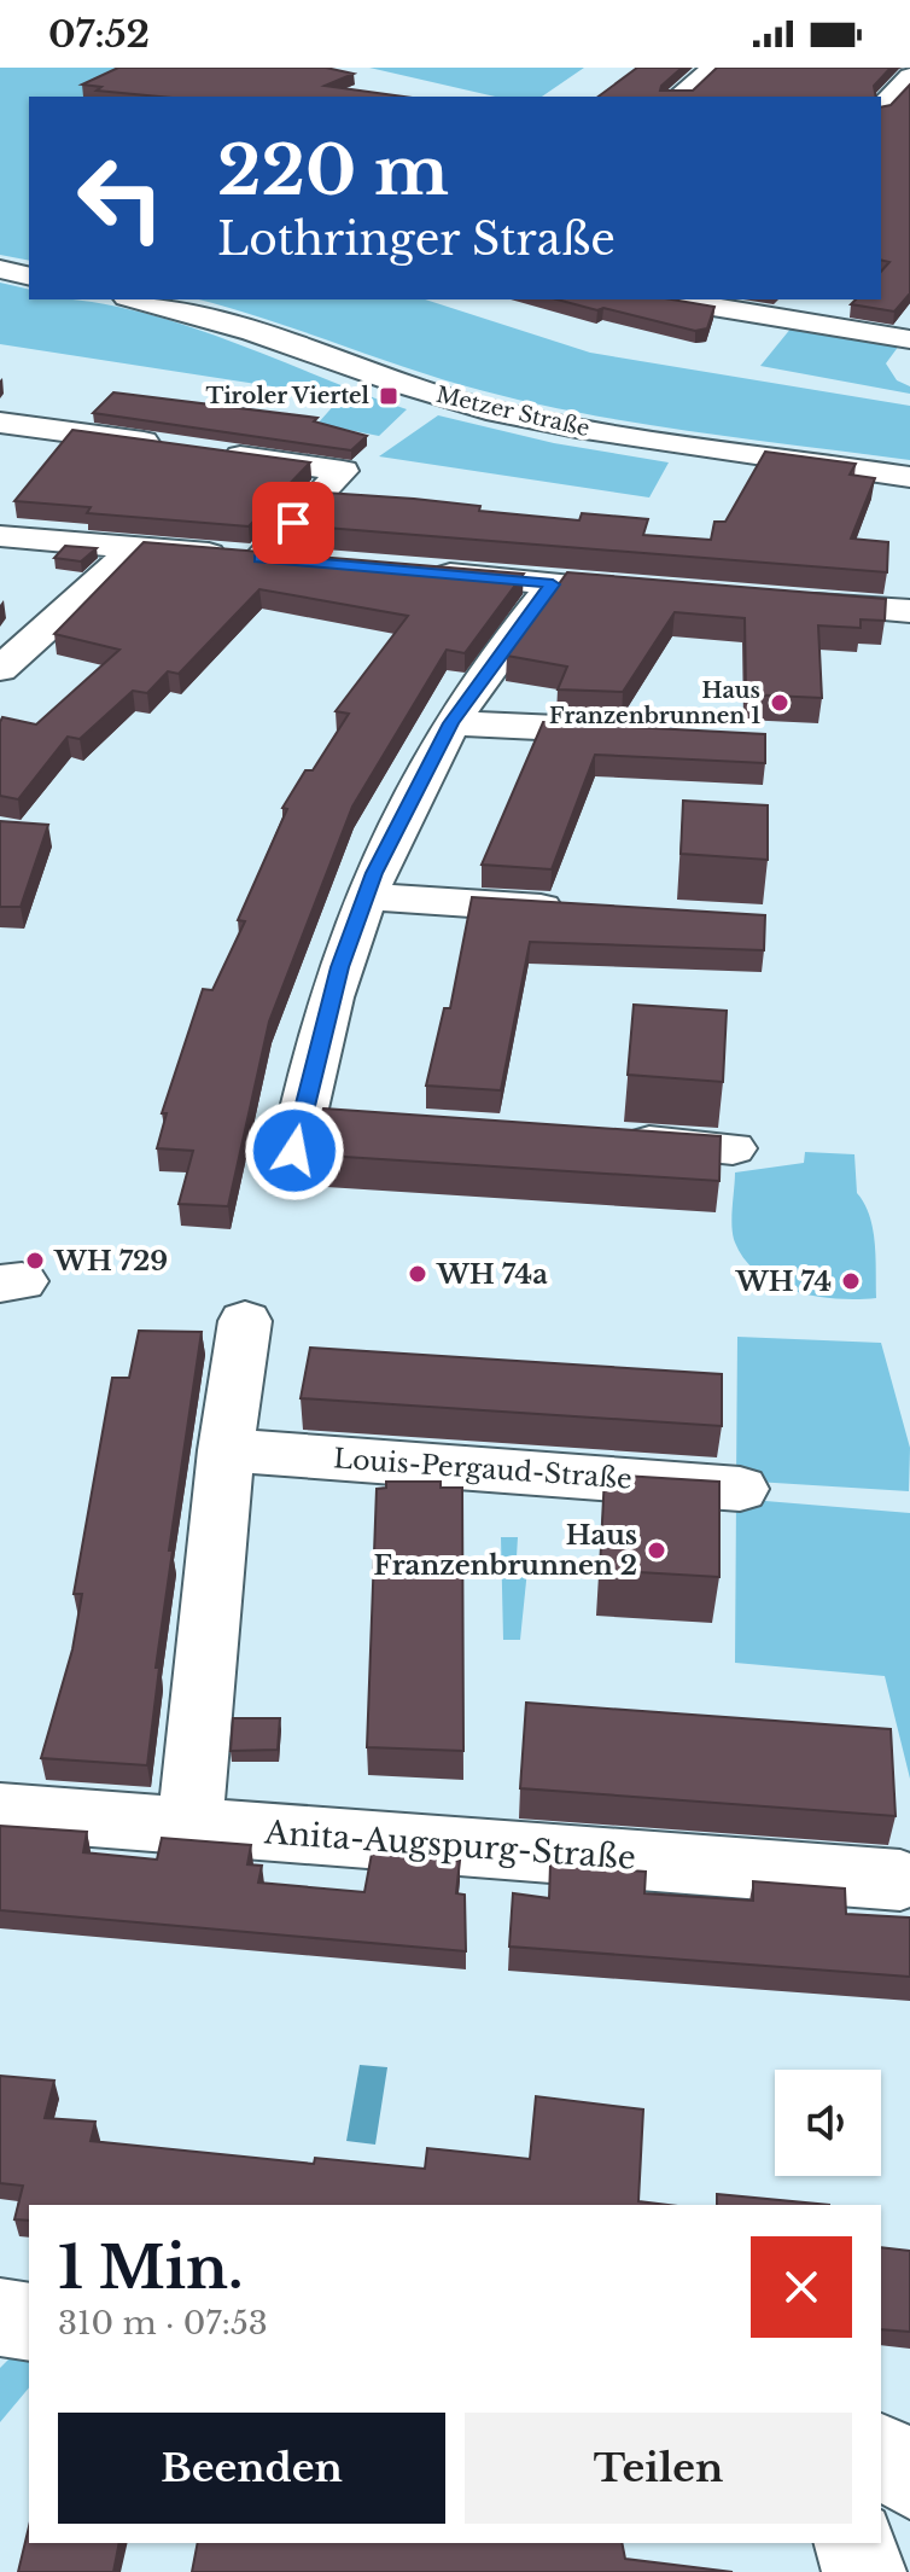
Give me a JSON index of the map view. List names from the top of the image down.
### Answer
{
  "streets": {
    "street": ["Metzer Straße", "Louis-Pergaud-Straße", "Anita-Augspurg-Straße"]
  },
  "places": {
    "transit": ["Tiroler Viertel"],
    "other": [
      "Haus Franzenbrunnen 1",
      "WH 729",
      "WH 74a",
      "WH 74",
      "Haus Franzenbrunnen 2"
    ]
  },
  "page": {
    "status": "07:52",
    "turn": ["220 m", "Lothringer Straße"],
    "heading": ["1 Min.", "310 m · 07:53"],
    "buttons": ["Beenden", "Teilen"]
  }
}
